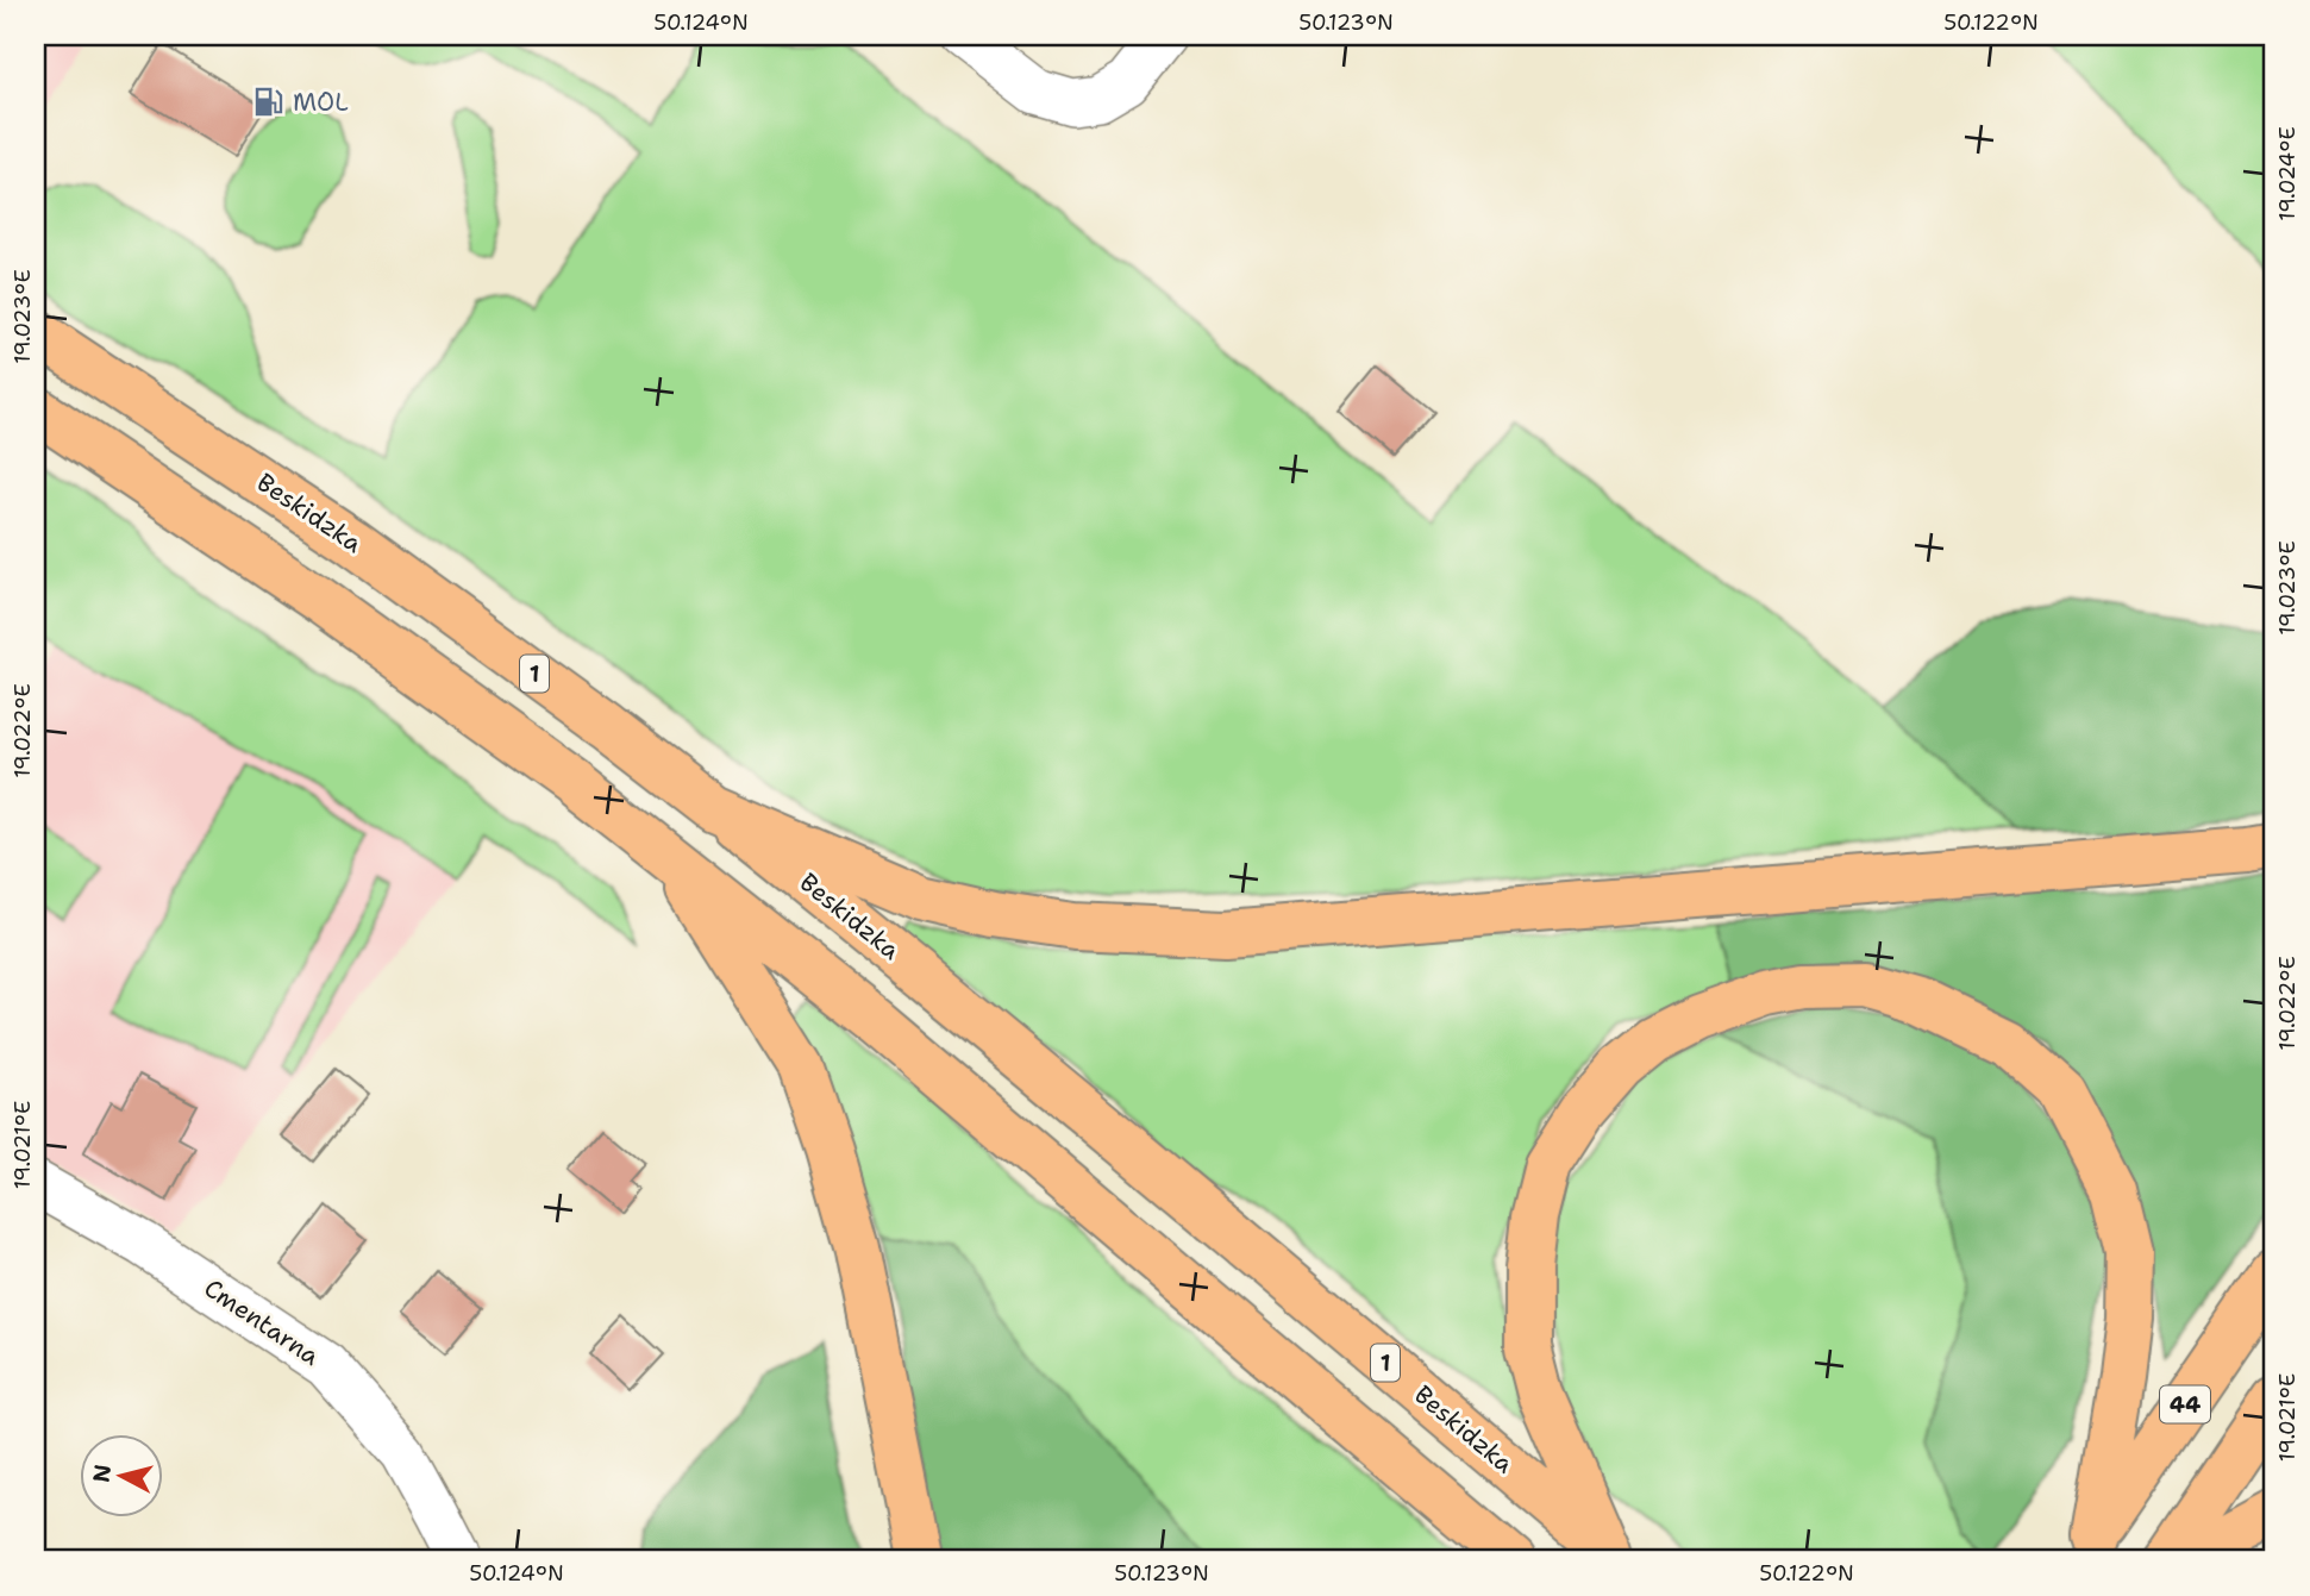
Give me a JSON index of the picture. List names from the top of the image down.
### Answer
{
  "streets": {
    "main road": ["Beskidzka", "1", "44"],
    "street": ["Cmentarna"]
  },
  "places": {
    "fuel station": ["MOL"]
  },
  "north": "left",
  "coordinates": [
    "50.124°N",
    "50.123°N",
    "50.122°N",
    "19.024°E",
    "19.023°E",
    "19.022°E",
    "19.021°E"
  ]
}
